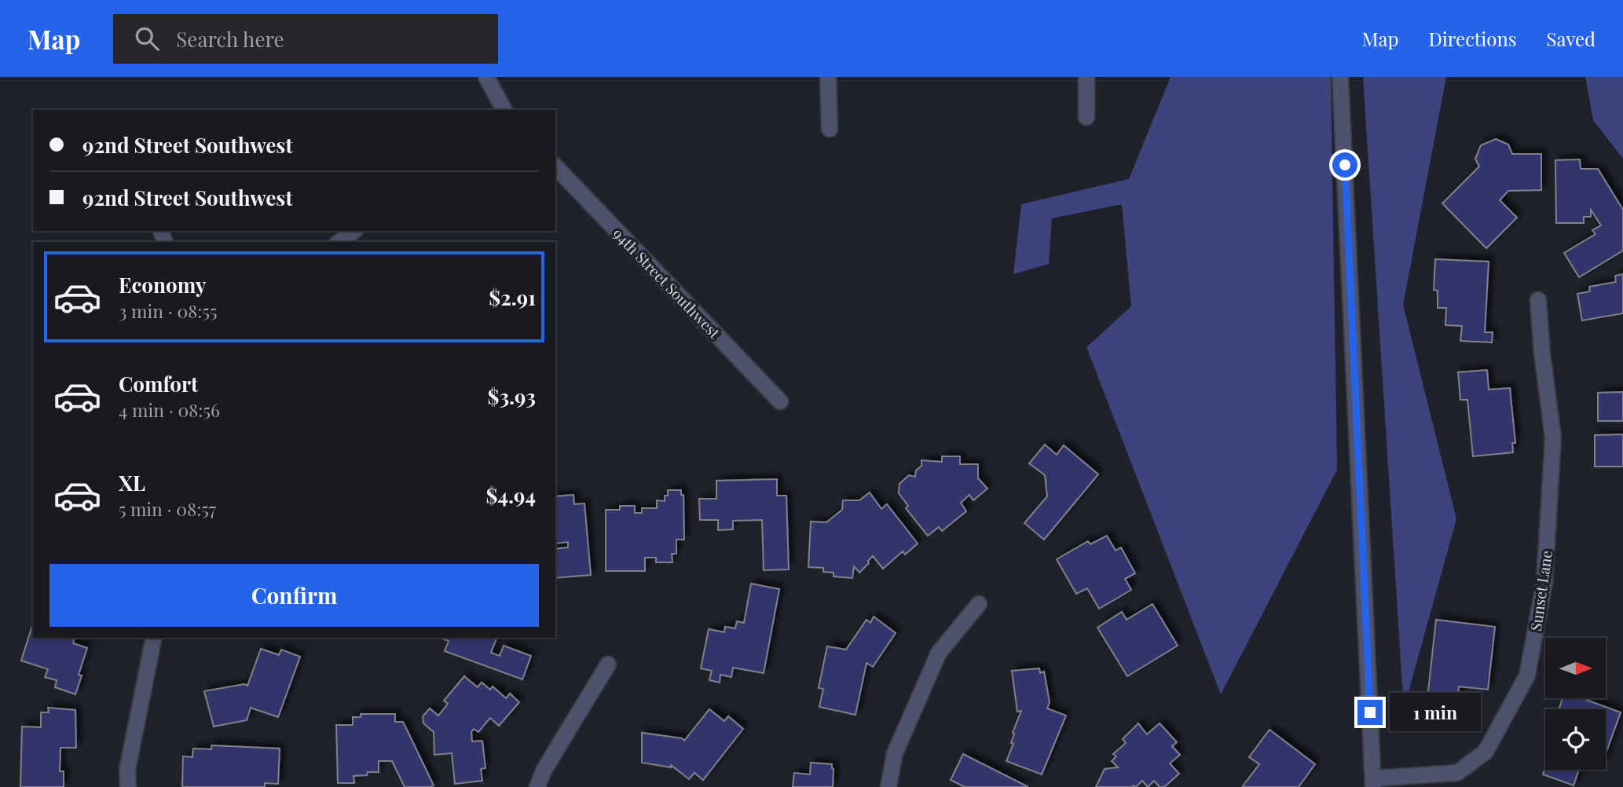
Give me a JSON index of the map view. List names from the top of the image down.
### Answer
{
  "streets": {
    "street": ["94th Street Southwest", "Sunset Lane"]
  },
  "north": "right",
  "page": {
    "header": "Map",
    "search": "Search here",
    "nav": ["Map", "Directions", "Saved"],
    "banner": ["92nd Street Southwest", "92nd Street Southwest"],
    "list": [
      {
        "name": "Economy",
        "note": "3 min · 08:55",
        "value": "$2.91"
      },
      {
        "name": "Comfort",
        "note": "4 min · 08:56",
        "value": "$3.93"
      },
      {
        "name": "XL",
        "note": "5 min · 08:57",
        "value": "$4.94"
      }
    ],
    "buttons": "Confirm",
    "bubble": "1 min"
  }
}
